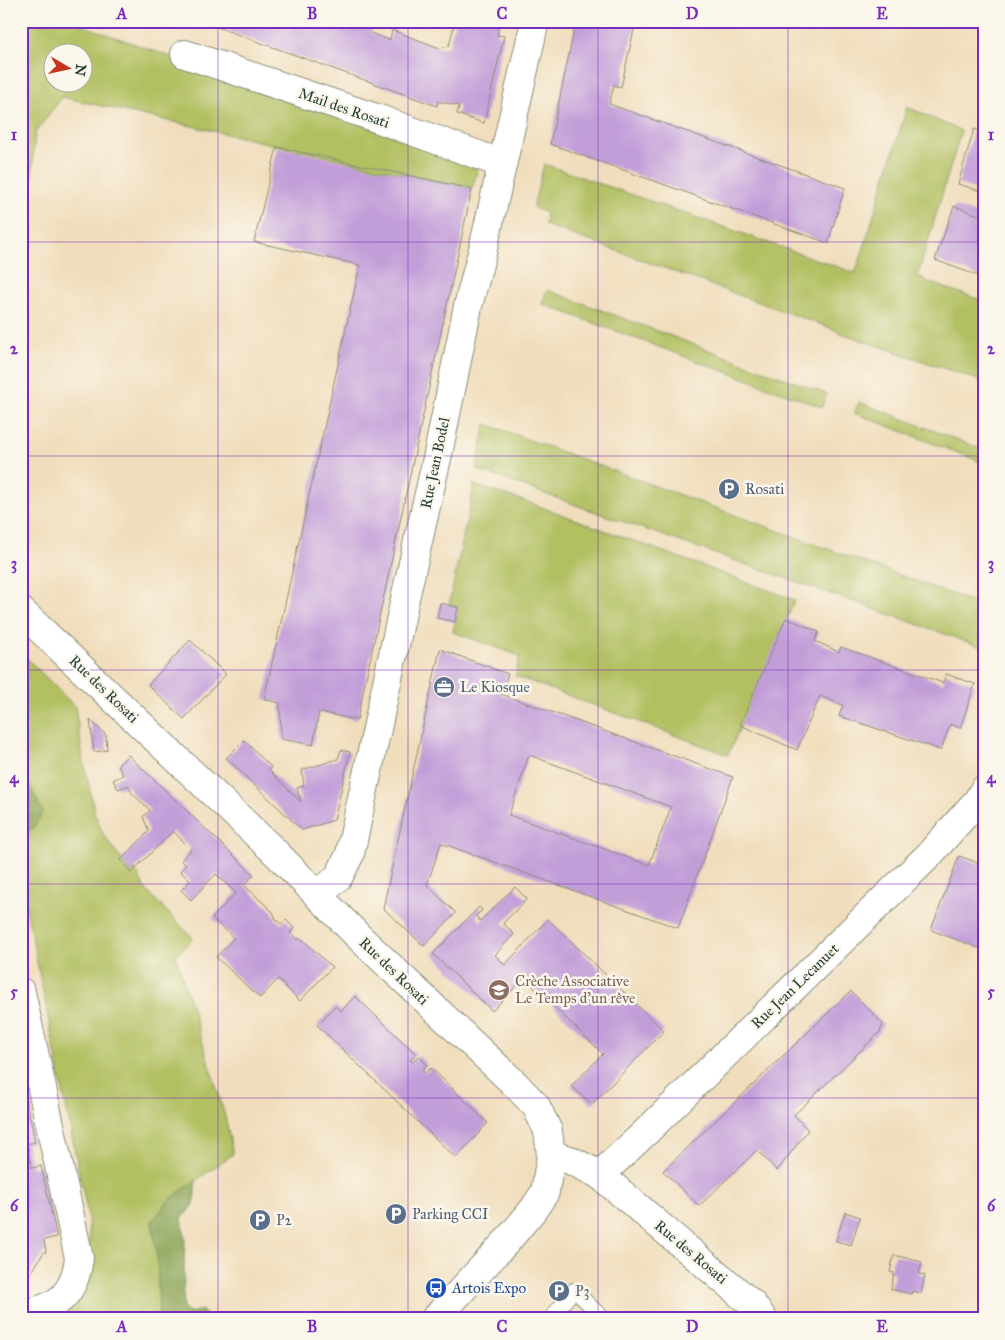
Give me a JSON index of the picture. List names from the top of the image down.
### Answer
{
  "streets": {
    "street": [
      "Mail des Rosati",
      "Rue Jean Bodel",
      "Rue des Rosati",
      "Rue Jean Lecanuet"
    ]
  },
  "crossings": [
    ["Mail des Rosati", "Rue Jean Bodel"],
    ["Rue Jean Bodel", "Rue des Rosati"],
    ["Rue des Rosati", "Rue Jean Lecanuet"]
  ],
  "places": {
    "parking": [
      "Rosati",
      "Parking CCI",
      "P2",
      "P3"
    ],
    "office": ["Le Kiosque"],
    "school or university": ["Crèche Associative Le Temps d’un rêve"],
    "bus stop": ["Artois Expo"]
  },
  "north": "right",
  "grid": {
    "columns": [
      "A",
      "B",
      "C",
      "D",
      "E"
    ],
    "rows": [
      "1",
      "2",
      "3",
      "4",
      "5",
      "6"
    ]
  }
}
